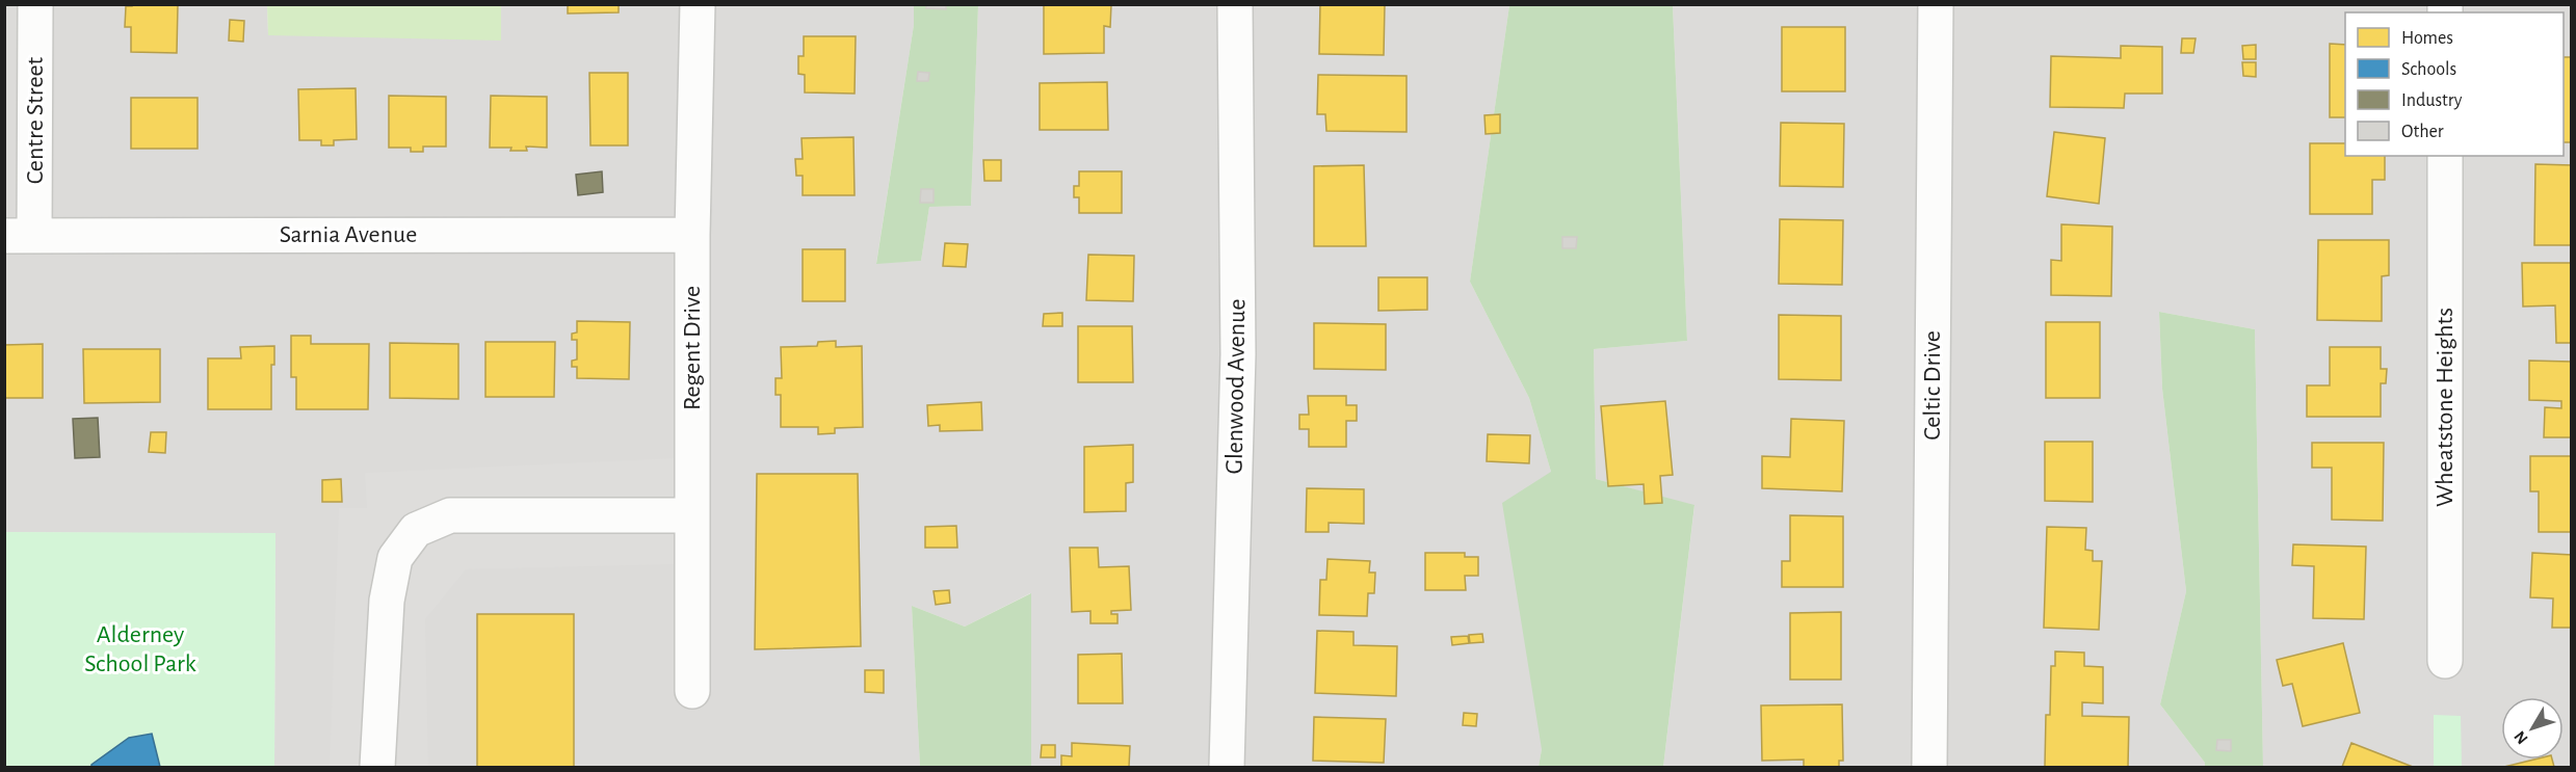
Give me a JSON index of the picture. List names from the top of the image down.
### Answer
{
  "streets": {
    "street": [
      "Centre Street",
      "Sarnia Avenue",
      "Regent Drive",
      "Celtic Drive",
      "Glenwood Avenue",
      "Wheatstone Heights"
    ]
  },
  "crossings": [
    ["Centre Street", "Sarnia Avenue"],
    ["Sarnia Avenue", "Regent Drive"]
  ],
  "parks": ["Alderney School Park"],
  "legend": [
    "Homes",
    "Schools",
    "Industry",
    "Other"
  ],
  "north": "bottom left"
}
